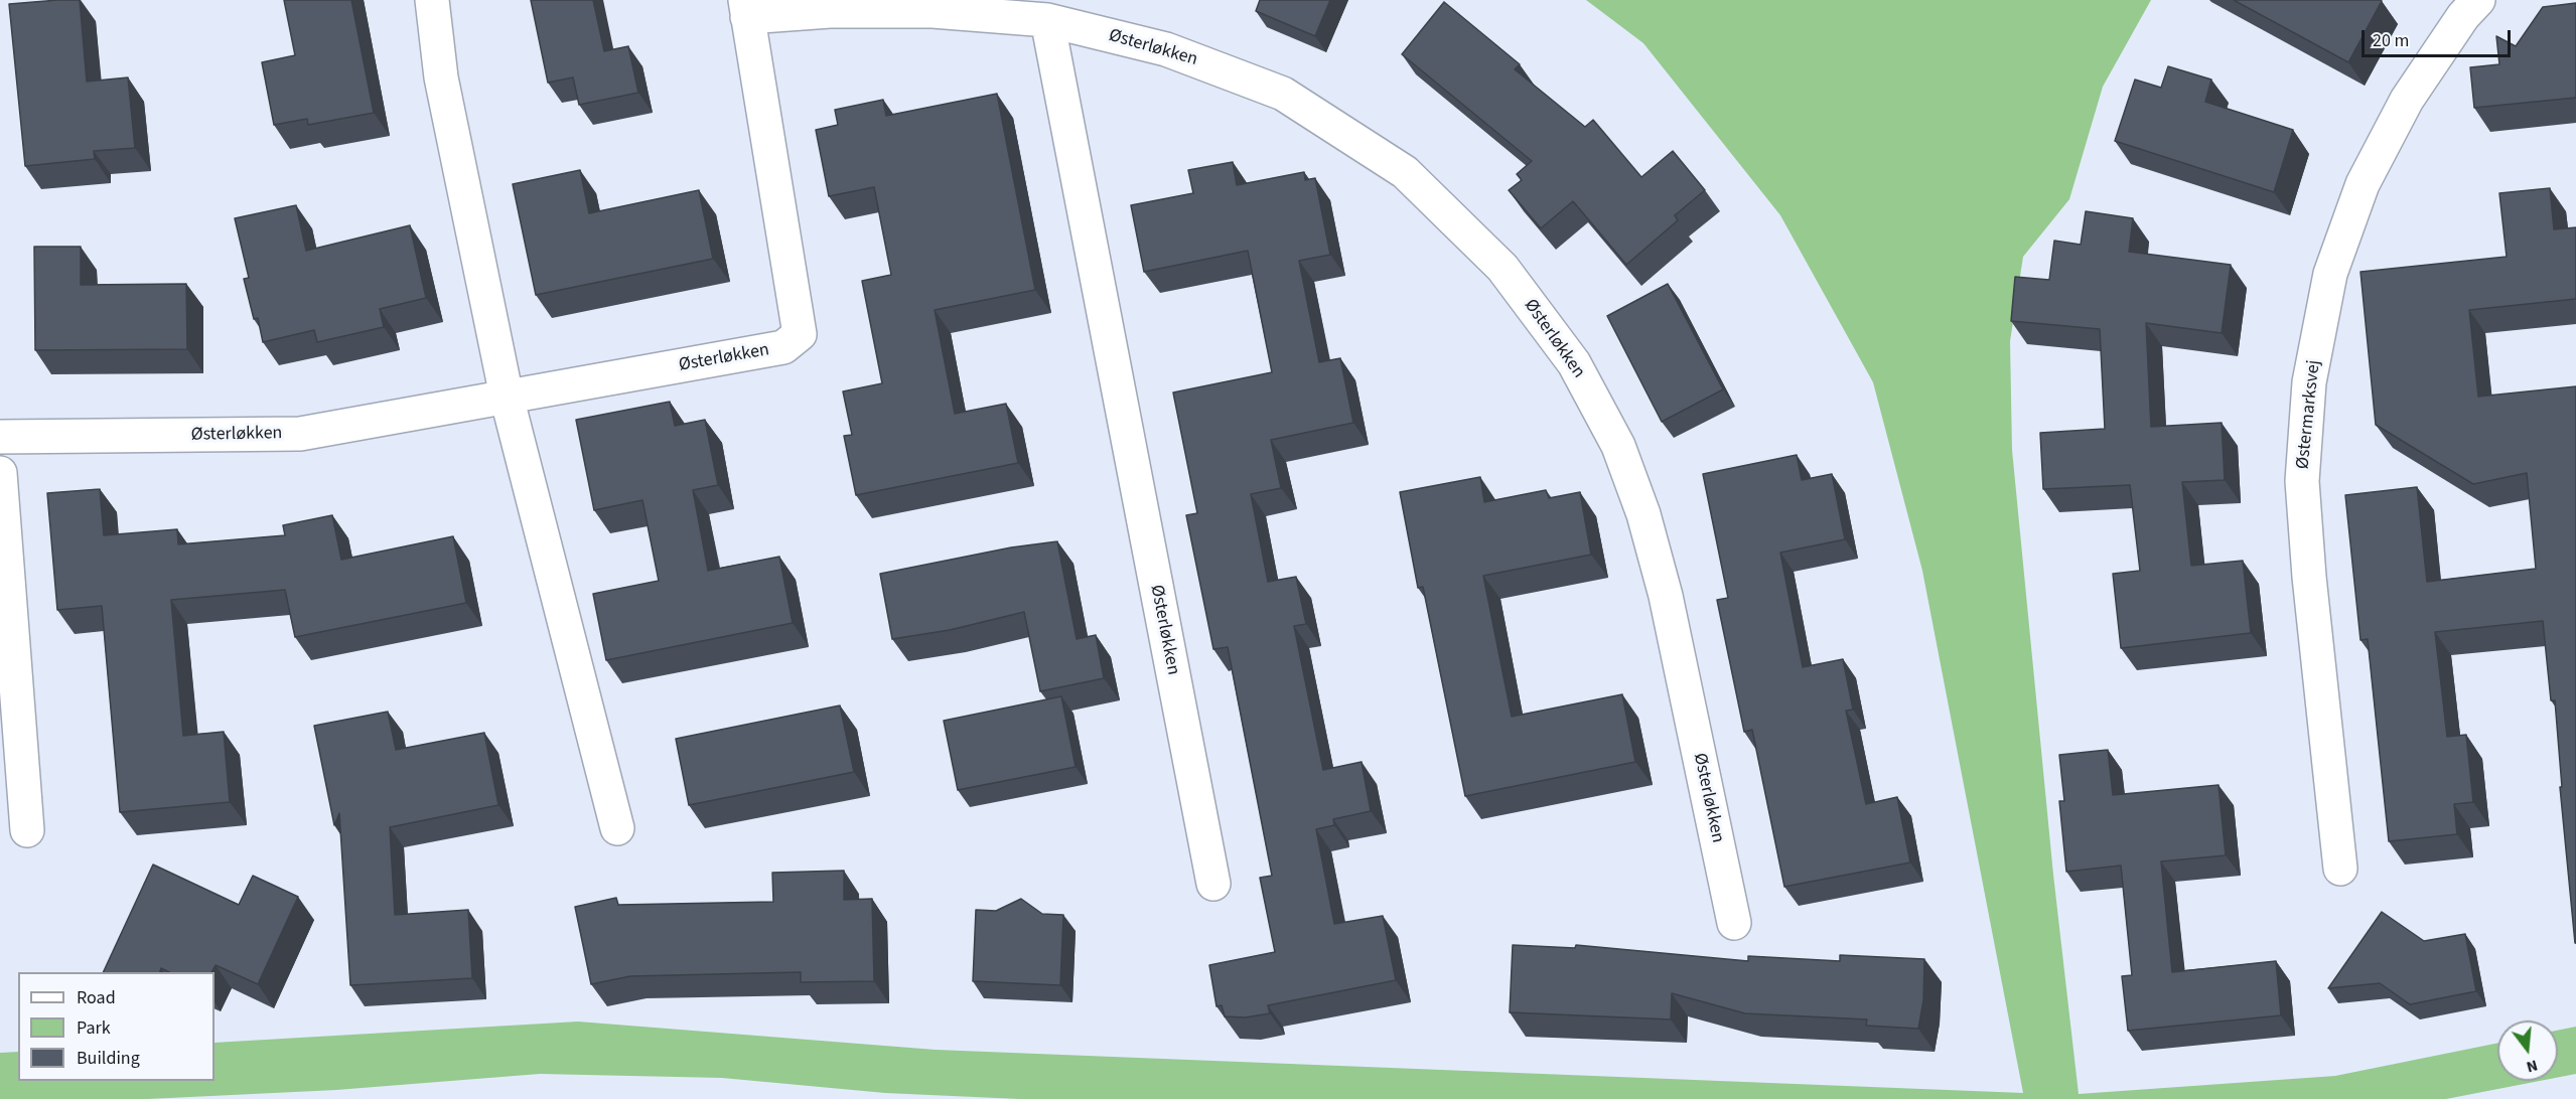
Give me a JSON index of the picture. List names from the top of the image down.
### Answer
{
  "streets": {
    "street": ["Østerløkken", "Østermarksvej"]
  },
  "legend": ["Road", "Park", "Building"],
  "scale_bar": "20 m",
  "north": "bottom"
}
